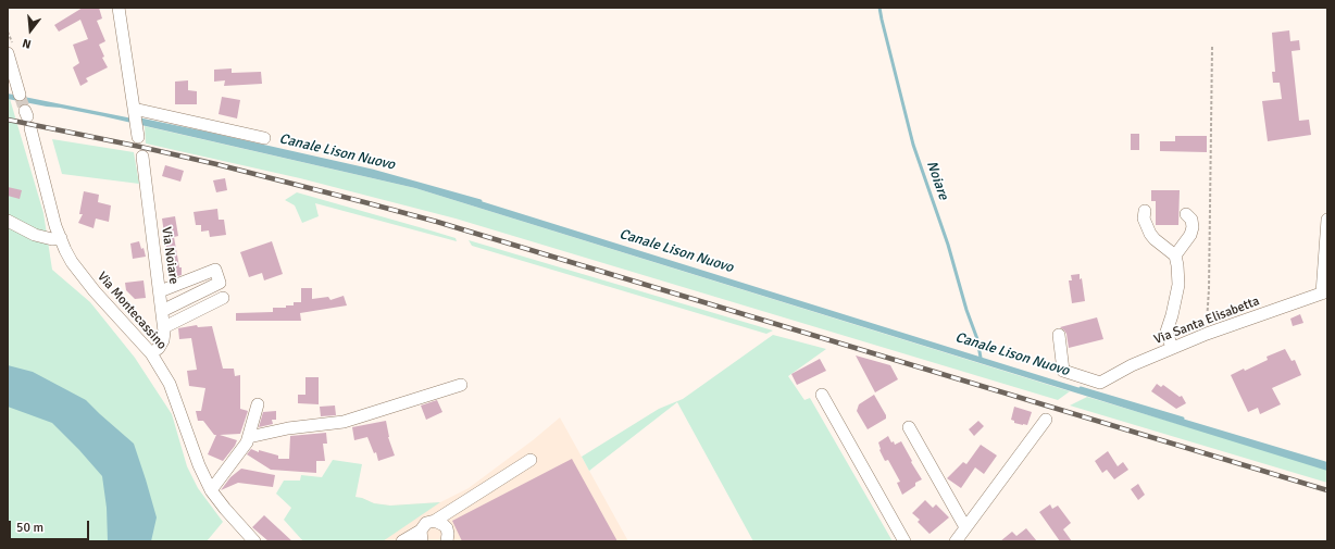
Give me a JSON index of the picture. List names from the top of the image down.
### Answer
{
  "streets": {
    "street": ["Via Noiare", "Via Montecassino", "Via Santa Elisabetta"]
  },
  "crossings": [
    ["Via Noiare", "Via Montecassino"]
  ],
  "water": ["Canale Lison Nuovo", "Noiare"],
  "scale_bar": "50 m",
  "north": "bottom"
}
